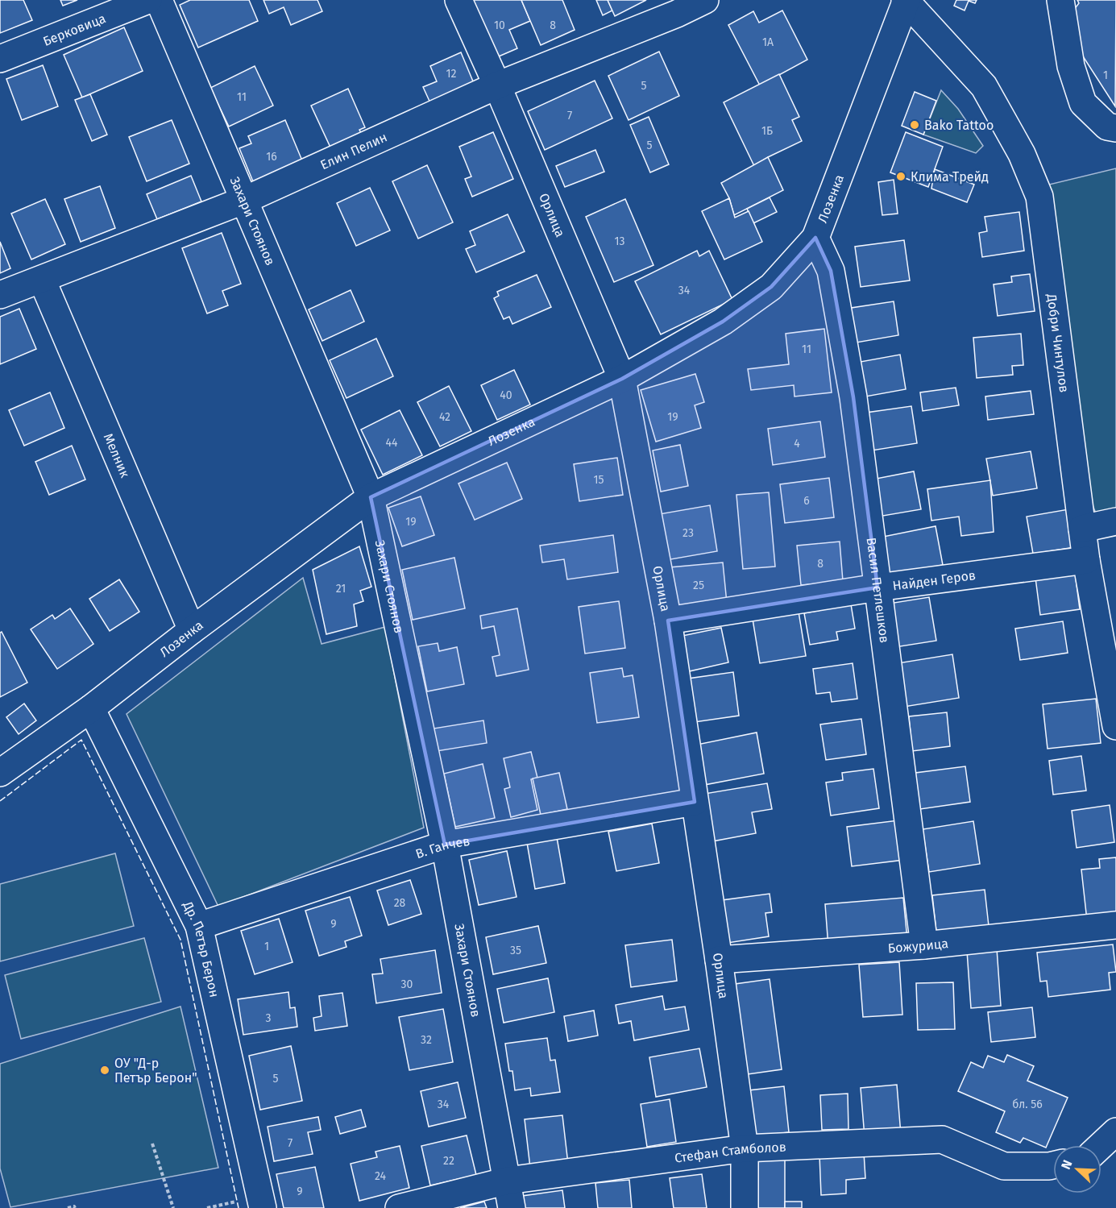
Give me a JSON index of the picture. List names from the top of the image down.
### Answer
{
  "streets": {
    "street": [
      "Берковица",
      "Елин Пелин",
      "Лозенка",
      "Орлица",
      "Захари Стоянов",
      "Добри Чинтулов",
      "Мелник",
      "Найден Геров",
      "Васил Петлешков",
      "В. Ганчев",
      "Божурица",
      "Др. Петър Берон",
      "Стефан Стамболов"
    ]
  },
  "crossings": [
    ["Елин Пелин", "Орлица"],
    ["Елин Пелин", "Захари Стоянов"],
    ["Елин Пелин", "Мелник"],
    ["Лозенка", "Орлица"],
    ["Лозенка", "Захари Стоянов"],
    ["Лозенка", "Добри Чинтулов"],
    ["Лозенка", "Мелник"],
    ["Лозенка", "Васил Петлешков"],
    ["Лозенка", "Др. Петър Берон"],
    ["Орлица", "Найден Геров"],
    ["Орлица", "В. Ганчев"],
    ["Орлица", "Божурица"],
    ["Орлица", "Стефан Стамболов"],
    ["Захари Стоянов", "В. Ганчев"],
    ["Захари Стоянов", "Стефан Стамболов"],
    ["Добри Чинтулов", "Найден Геров"],
    ["Найден Геров", "Васил Петлешков"],
    ["Васил Петлешков", "Божурица"],
    ["В. Ганчев", "Др. Петър Берон"]
  ],
  "places": ["Bako Tattoo", "Клима Трейд", "ОУ \"Д-р Петър Берон\""],
  "house_numbers": [
    "10",
    "8",
    "1А",
    "12",
    "1",
    "5",
    "11",
    "7",
    "1Б",
    "5",
    "16",
    "13",
    "34",
    "11",
    "40",
    "42",
    "19",
    "44",
    "4",
    "15",
    "6",
    "19",
    "23",
    "8",
    "25",
    "21",
    "28",
    "9",
    "1",
    "35",
    "30",
    "3",
    "32",
    "5",
    "34",
    "бл. 56",
    "7",
    "22",
    "24",
    "9"
  ],
  "north": "top left"
}
